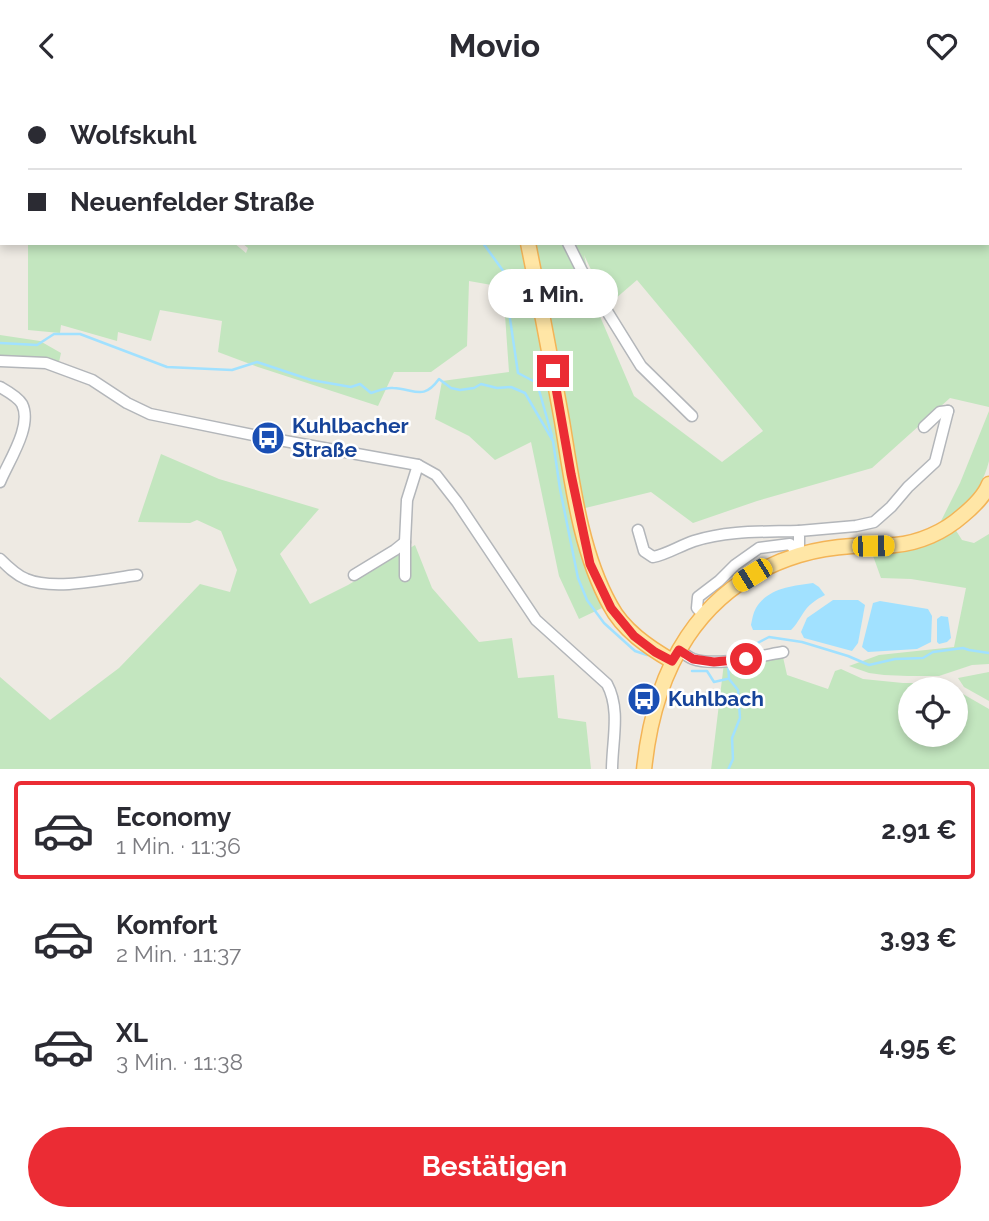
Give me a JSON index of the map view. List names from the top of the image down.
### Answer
{
  "places": {
    "bus stop": ["Kuhlbacher Straße", "Kuhlbach"]
  },
  "page": {
    "header": "Movio",
    "banner": ["Wolfskuhl", "Neuenfelder Straße"],
    "bubble": "1 Min.",
    "list": [
      {
        "name": "Economy",
        "note": "1 Min. · 11:36",
        "value": "2.91 €"
      },
      {
        "name": "Komfort",
        "note": "2 Min. · 11:37",
        "value": "3.93 €"
      },
      {
        "name": "XL",
        "note": "3 Min. · 11:38",
        "value": "4.95 €"
      }
    ],
    "buttons": "Bestätigen"
  }
}
